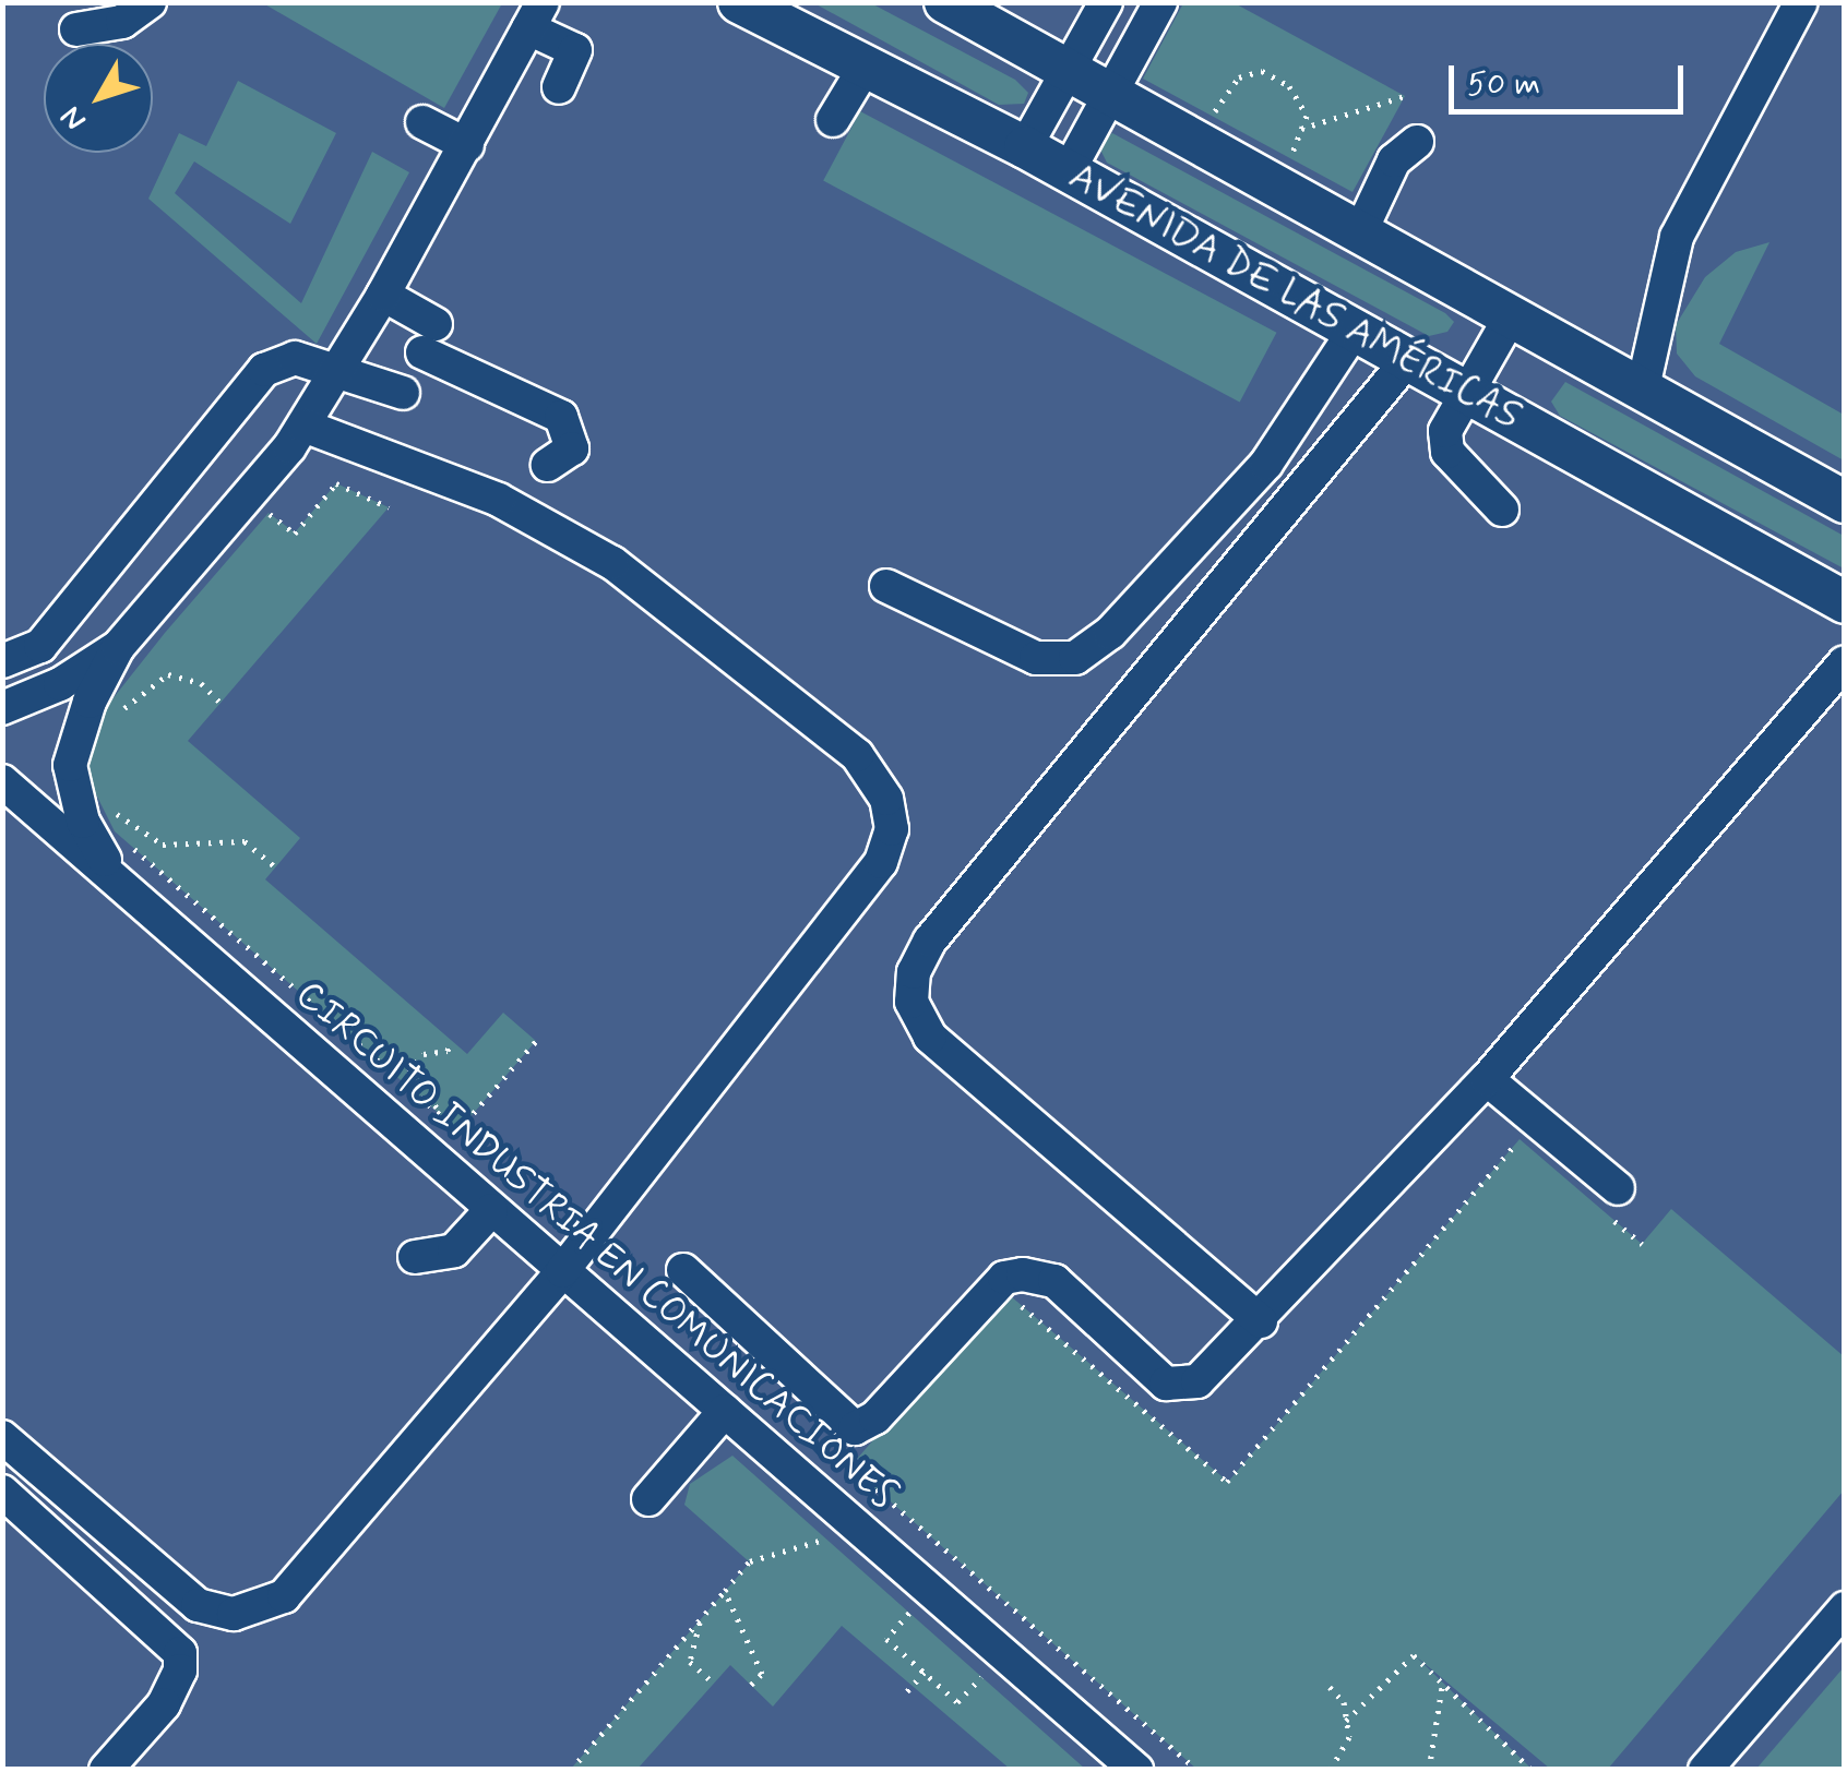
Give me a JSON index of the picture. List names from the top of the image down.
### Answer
{
  "streets": {
    "main road": ["AVENIDA DE LAS AMÉRICAS"],
    "street": ["CIRCUITO INDUSTRIA EN COMUNICACIONES"]
  },
  "scale_bar": "50 m",
  "north": "bottom left"
}
